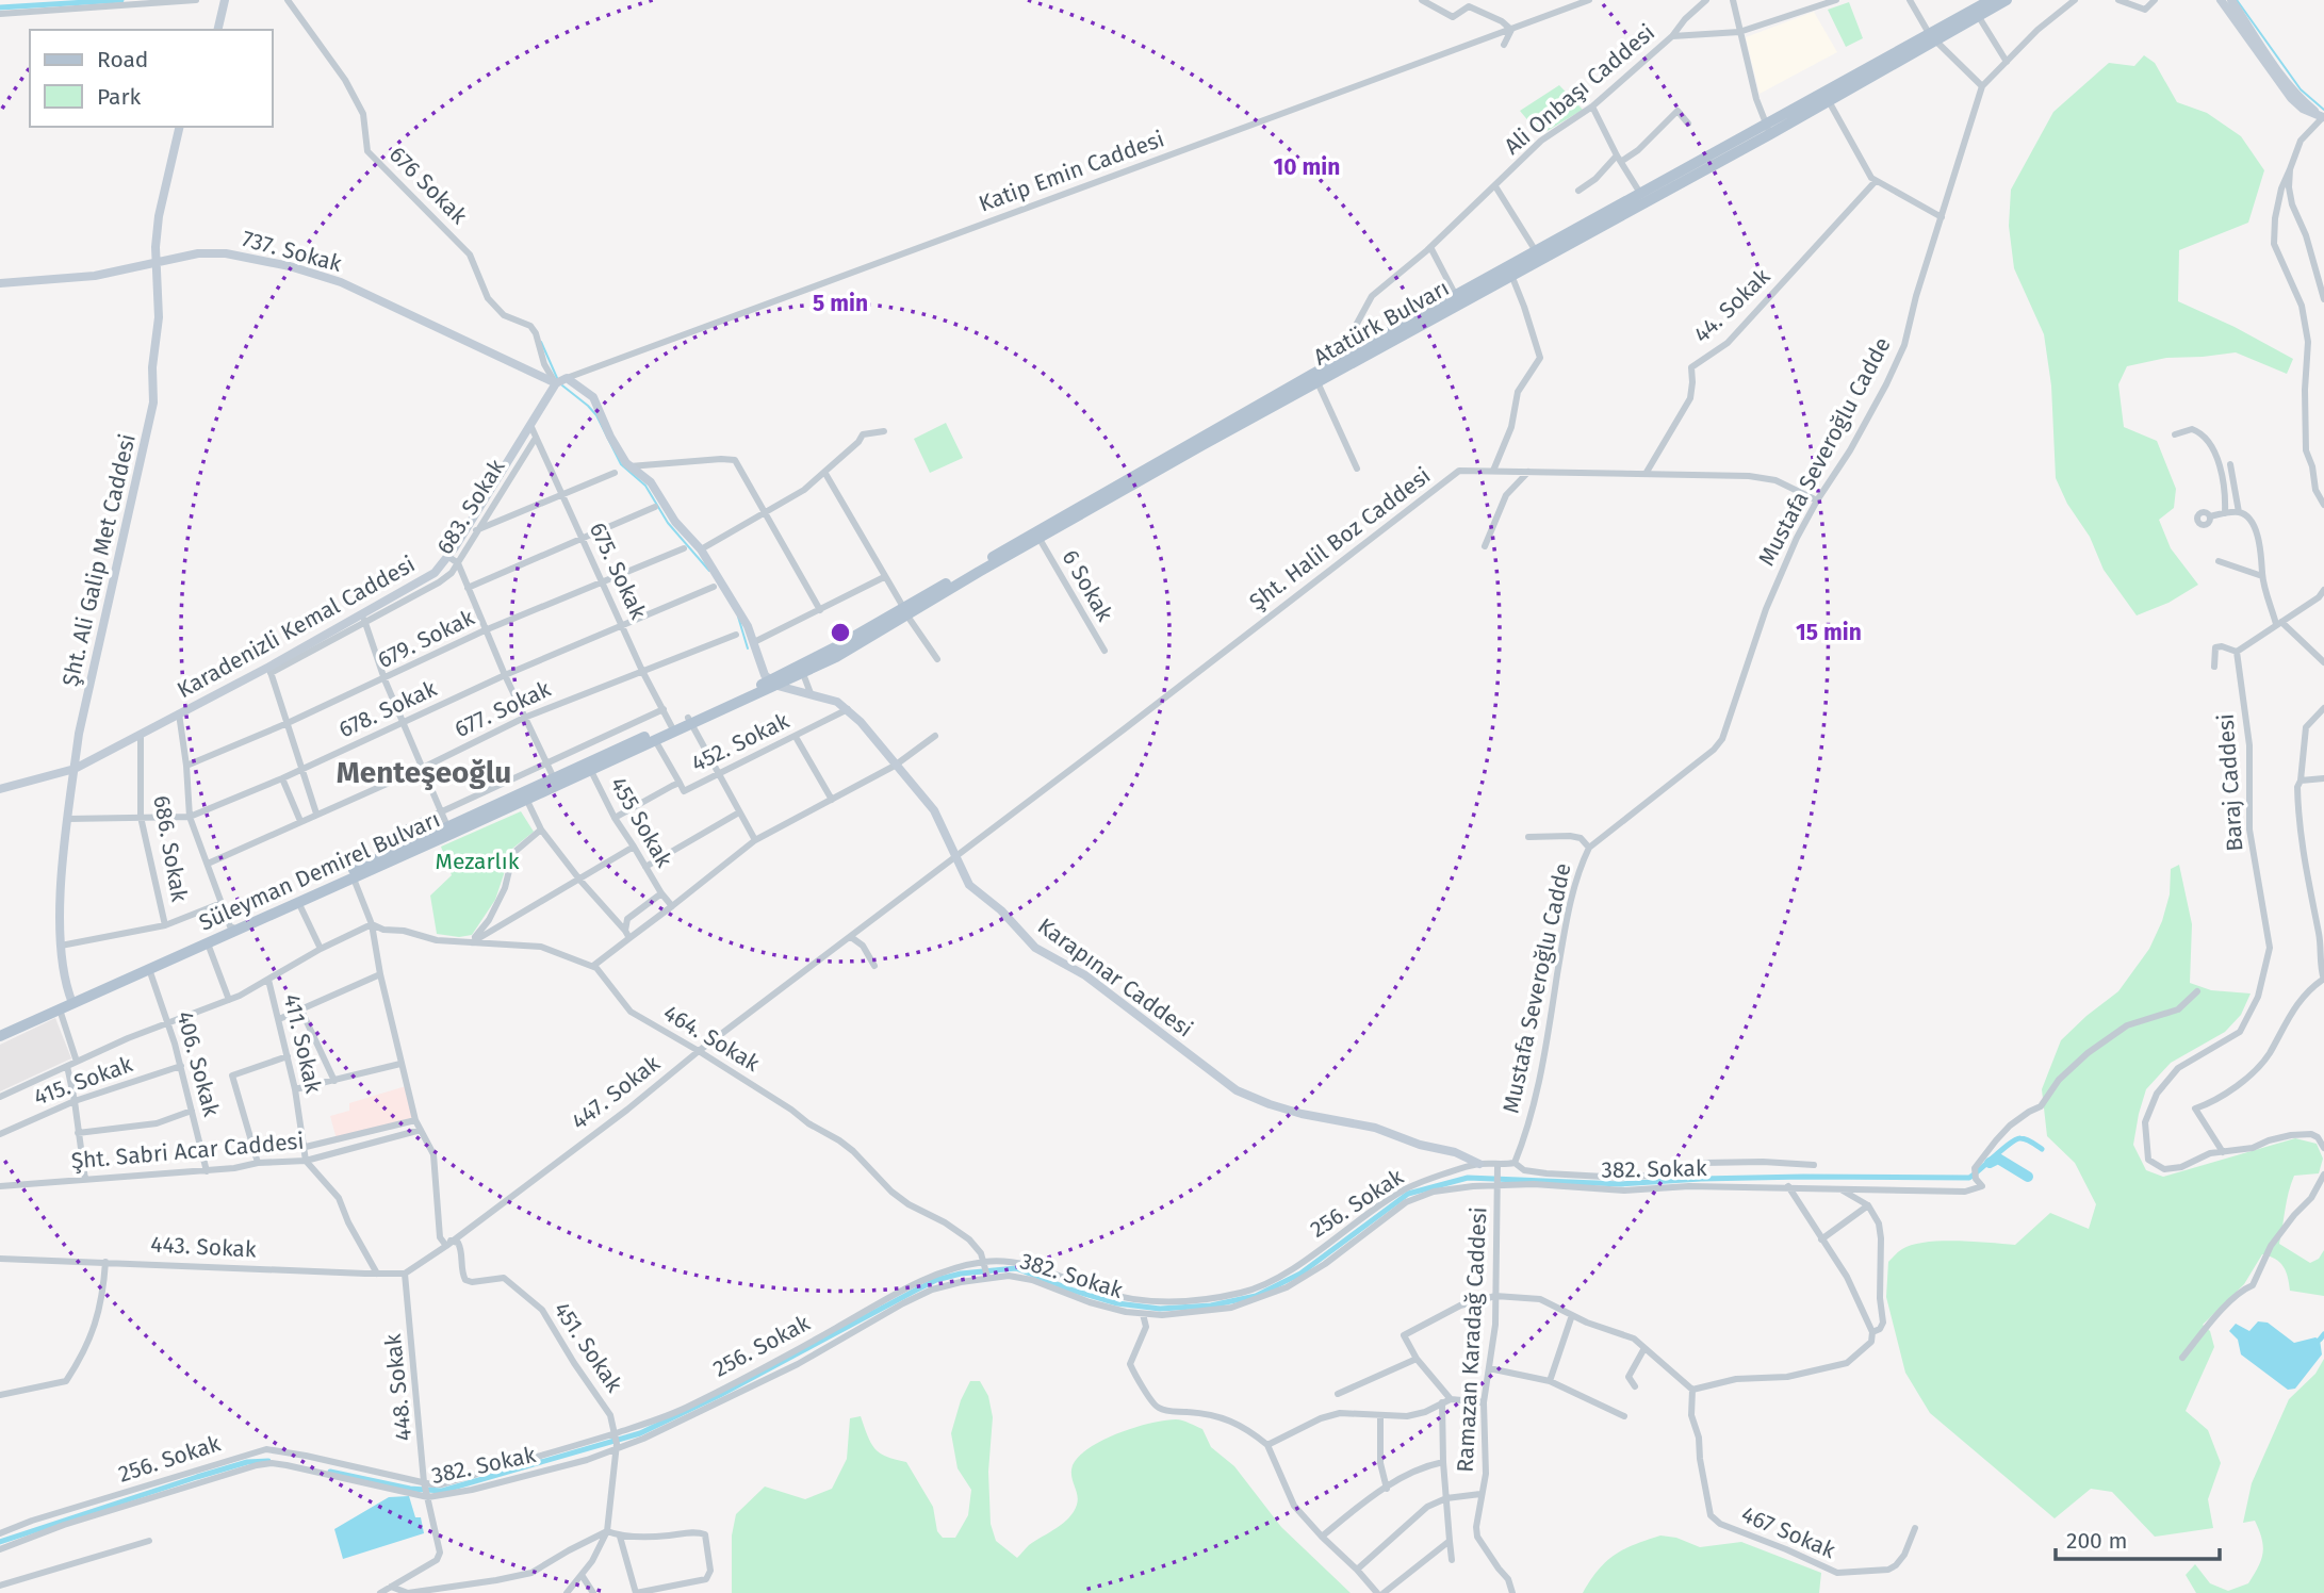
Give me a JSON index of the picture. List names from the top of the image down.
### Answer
{
  "streets": {
    "main road": ["Atatürk Bulvarı", "Süleyman Demirel Bulvarı"],
    "street": [
      "Ali Onbaşı Caddesi",
      "Katip Emin Caddesi",
      "676 Sokak",
      "737. Sokak",
      "44. Sokak",
      "Mustafa Severoğlu Cadde",
      "683. Sokak",
      "Şht. Halil Boz Caddesi",
      "Şht. Ali Galip Met Caddesi",
      "675. Sokak",
      "6 Sokak",
      "Karadenizli Kemal Caddesi",
      "679. Sokak",
      "678. Sokak",
      "677. Sokak",
      "452. Sokak",
      "Baraj Caddesi",
      "455 Sokak",
      "686. Sokak",
      "Karapınar Caddesi",
      "464. Sokak",
      "411. Sokak",
      "406. Sokak",
      "415. Sokak",
      "447. Sokak",
      "Şht. Sabri Acar Caddesi",
      "382. Sokak",
      "256. Sokak",
      "443. Sokak",
      "Ramazan Karadağ Caddesi",
      "451. Sokak",
      "448. Sokak",
      "467 Sokak"
    ]
  },
  "crossings": [
    ["Ali Onbaşı Caddesi", "Atatürk Bulvarı"],
    ["Katip Emin Caddesi", "676 Sokak"],
    ["Katip Emin Caddesi", "737. Sokak"],
    ["Katip Emin Caddesi", "Karadenizli Kemal Caddesi"],
    ["676 Sokak", "737. Sokak"],
    ["676 Sokak", "Karadenizli Kemal Caddesi"],
    ["737. Sokak", "Atatürk Bulvarı"],
    ["737. Sokak", "Şht. Ali Galip Met Caddesi"],
    ["737. Sokak", "Karadenizli Kemal Caddesi"],
    ["737. Sokak", "Süleyman Demirel Bulvarı"],
    ["737. Sokak", "Karapınar Caddesi"],
    ["44. Sokak", "Şht. Halil Boz Caddesi"],
    ["Atatürk Bulvarı", "6 Sokak"],
    ["Atatürk Bulvarı", "Süleyman Demirel Bulvarı"],
    ["Atatürk Bulvarı", "Karapınar Caddesi"],
    ["Mustafa Severoğlu Cadde", "Şht. Halil Boz Caddesi"],
    ["Mustafa Severoğlu Cadde", "256. Sokak"],
    ["683. Sokak", "675. Sokak"],
    ["683. Sokak", "Karadenizli Kemal Caddesi"],
    ["Şht. Halil Boz Caddesi", "Karapınar Caddesi"],
    ["Şht. Halil Boz Caddesi", "447. Sokak"],
    ["Şht. Ali Galip Met Caddesi", "Karadenizli Kemal Caddesi"],
    ["Şht. Ali Galip Met Caddesi", "678. Sokak"],
    ["Şht. Ali Galip Met Caddesi", "Süleyman Demirel Bulvarı"],
    ["675. Sokak", "Karadenizli Kemal Caddesi"],
    ["675. Sokak", "679. Sokak"],
    ["675. Sokak", "678. Sokak"],
    ["675. Sokak", "677. Sokak"],
    ["675. Sokak", "Süleyman Demirel Bulvarı"],
    ["Karadenizli Kemal Caddesi", "686. Sokak"],
    ["678. Sokak", "686. Sokak"],
    ["452. Sokak", "455 Sokak"],
    ["452. Sokak", "Karapınar Caddesi"],
    ["455 Sokak", "Süleyman Demirel Bulvarı"],
    ["Süleyman Demirel Bulvarı", "Karapınar Caddesi"],
    ["Süleyman Demirel Bulvarı", "406. Sokak"],
    ["Karapınar Caddesi", "447. Sokak"],
    ["Karapınar Caddesi", "256. Sokak"],
    ["464. Sokak", "447. Sokak"],
    ["464. Sokak", "382. Sokak"],
    ["464. Sokak", "256. Sokak"],
    ["411. Sokak", "Şht. Sabri Acar Caddesi"],
    ["406. Sokak", "415. Sokak"],
    ["406. Sokak", "Şht. Sabri Acar Caddesi"],
    ["447. Sokak", "443. Sokak"],
    ["447. Sokak", "451. Sokak"],
    ["447. Sokak", "448. Sokak"],
    ["382. Sokak", "256. Sokak"],
    ["382. Sokak", "Ramazan Karadağ Caddesi"],
    ["382. Sokak", "451. Sokak"],
    ["382. Sokak", "448. Sokak"],
    ["256. Sokak", "Ramazan Karadağ Caddesi"],
    ["256. Sokak", "451. Sokak"],
    ["256. Sokak", "448. Sokak"],
    ["443. Sokak", "448. Sokak"]
  ],
  "districts": ["Menteşeoğlu"],
  "parks": ["Mezarlık"],
  "legend": ["Road", "Park"],
  "scale_bar": "200 m",
  "rings": ["10 min", "5 min", "15 min"]
}
